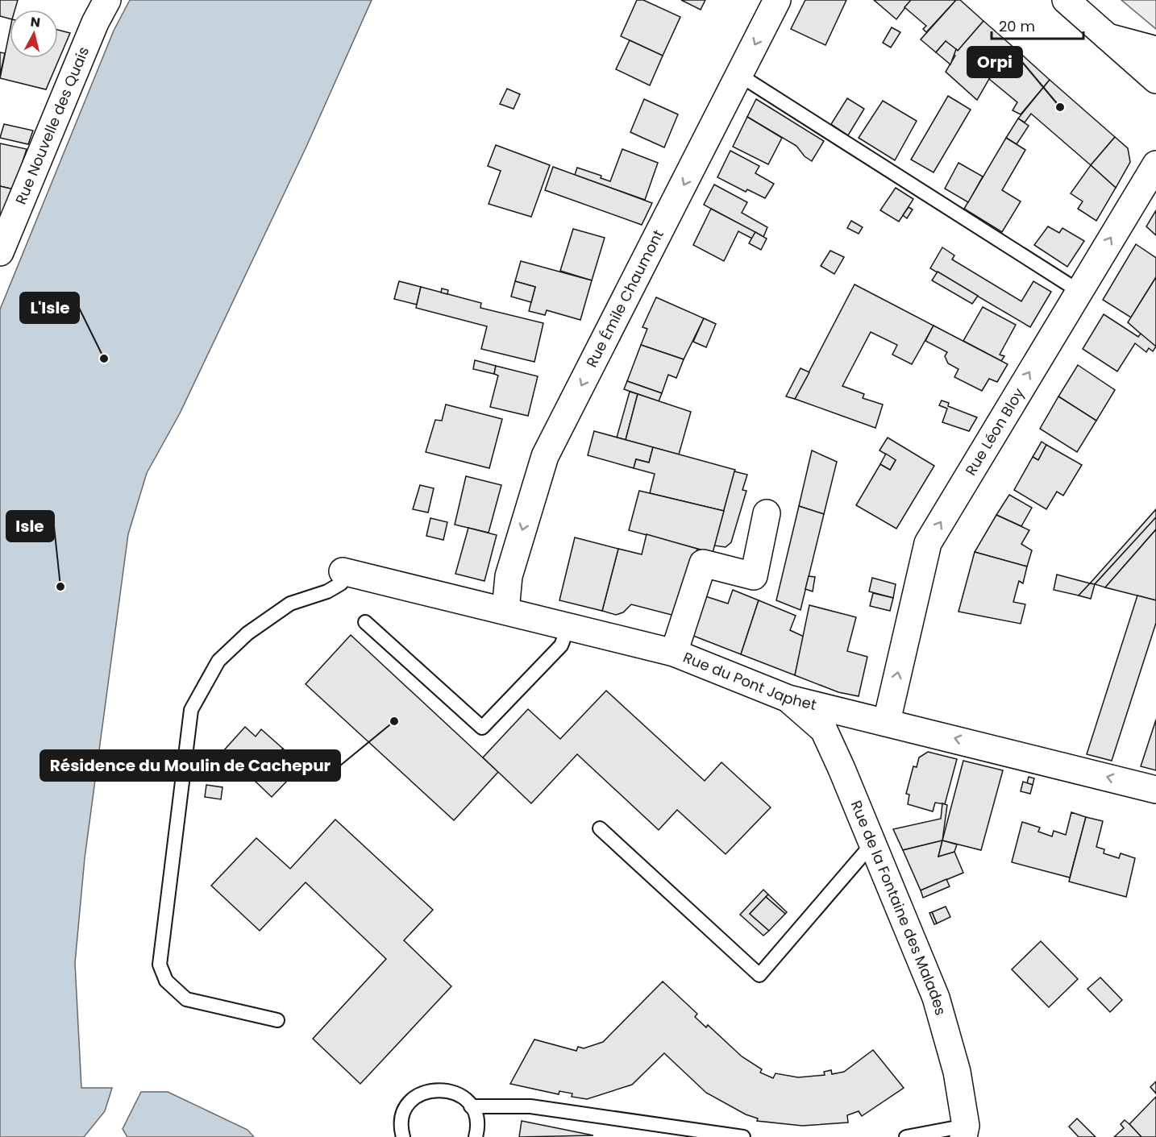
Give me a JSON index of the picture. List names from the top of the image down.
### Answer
{
  "streets": {
    "street": [
      "Rue Nouvelle des Quais",
      "Rue Émile Chaumont",
      "Rue Léon Bloy",
      "Rue du Pont Japhet",
      "Rue de la Fontaine des Malades"
    ]
  },
  "crossings": [
    ["Rue Émile Chaumont", "Rue du Pont Japhet"],
    ["Rue Léon Bloy", "Rue du Pont Japhet"],
    ["Rue du Pont Japhet", "Rue de la Fontaine des Malades"]
  ],
  "one_way": ["Rue Émile Chaumont", "Rue Léon Bloy"],
  "places": [
    "Orpi",
    "L'Isle",
    "Isle",
    "Résidence du Moulin de Cachepur"
  ],
  "scale_bar": "20 m",
  "north": "top"
}
